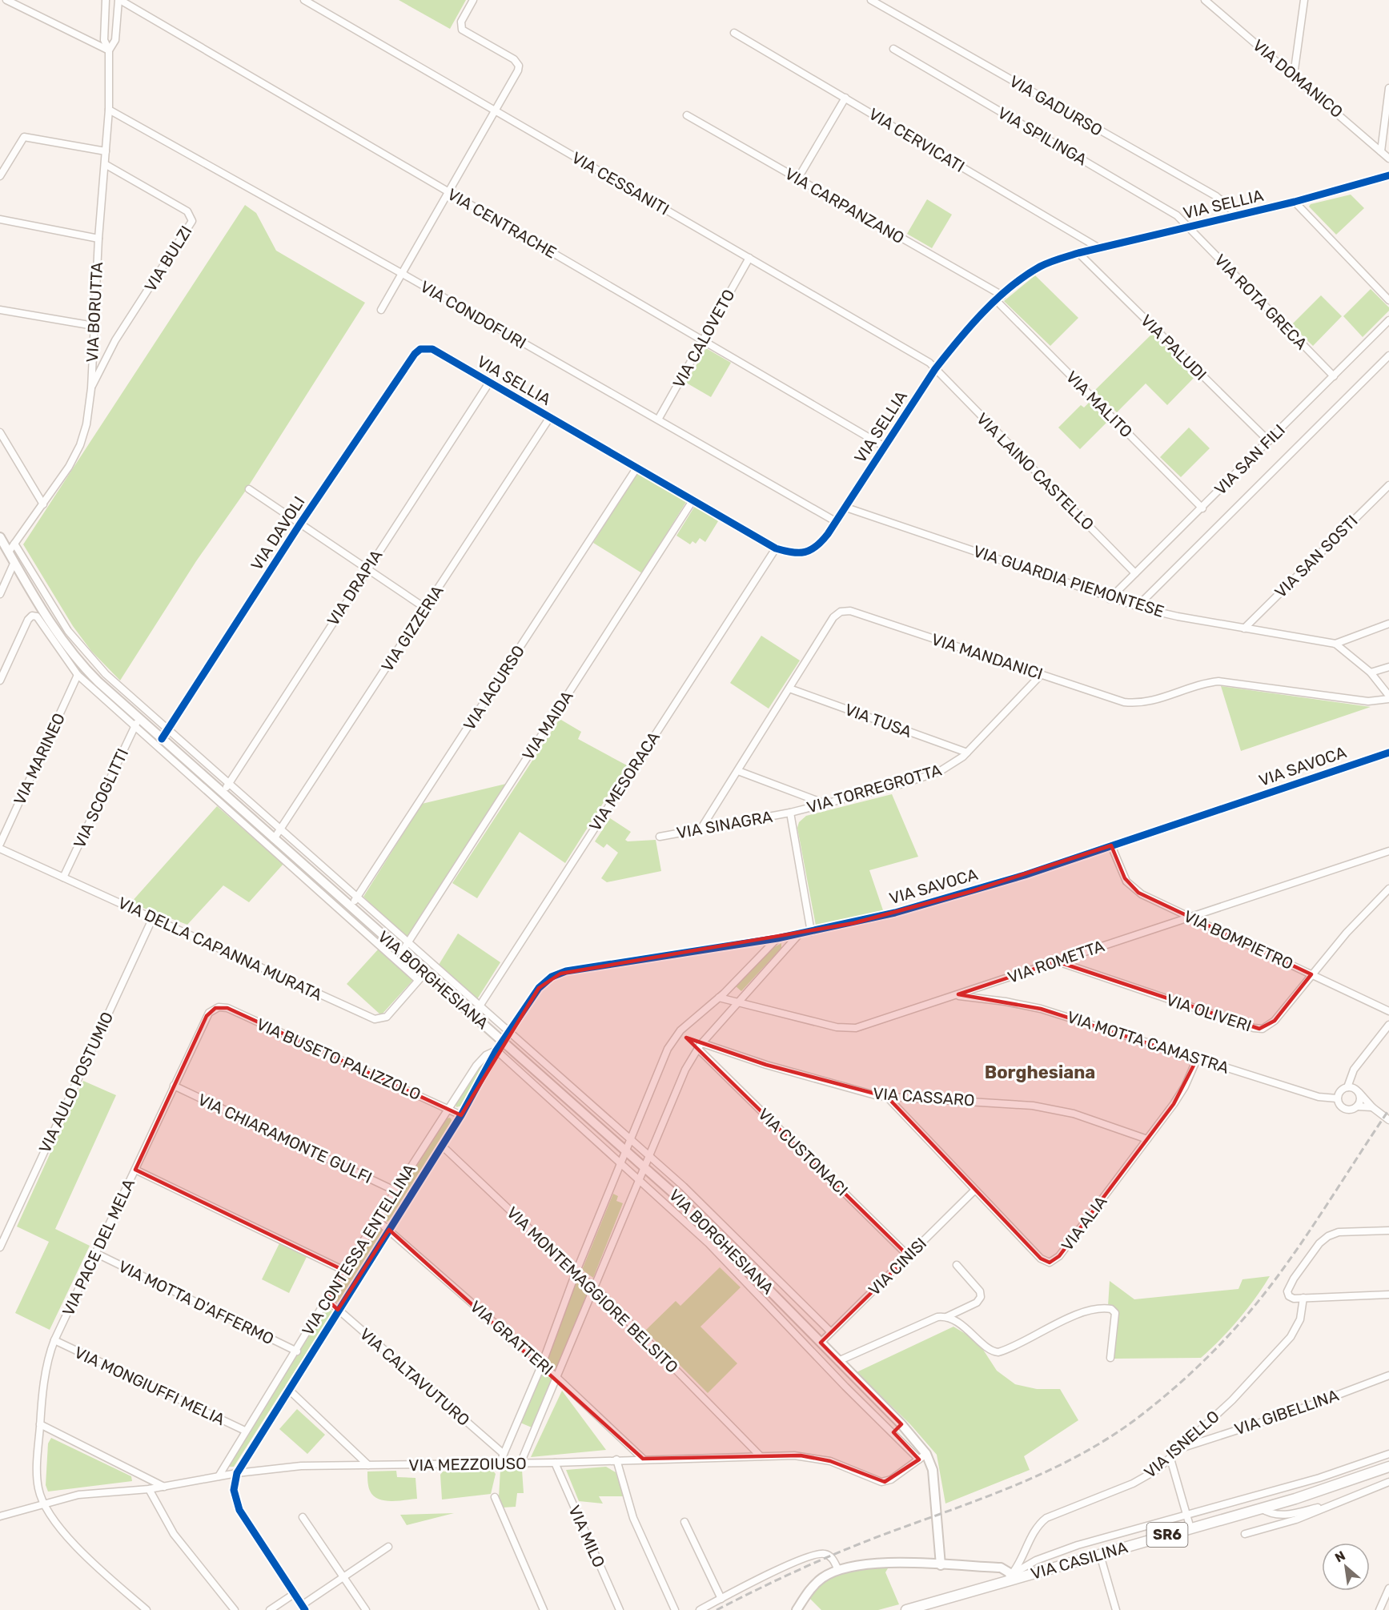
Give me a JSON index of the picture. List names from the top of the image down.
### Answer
{
  "streets": {
    "main road": ["SR6", "VIA CASILINA"],
    "street": [
      "VIA DOMANICO",
      "VIA GADURSO",
      "VIA SPILINGA",
      "VIA CERVICATI",
      "VIA CESSANITI",
      "VIA SELLIA",
      "VIA CARPANZANO",
      "VIA CENTRACHE",
      "VIA BULZI",
      "VIA ROTA GRECA",
      "VIA BORUTTA",
      "VIA CONDOFURI",
      "VIA CALOVETO",
      "VIA PALUDI",
      "VIA MALITO",
      "VIA SAN FILI",
      "VIA LAINO CASTELLO",
      "VIA DAVOLI",
      "VIA SAN SOSTI",
      "VIA GUARDIA PIEMONTESE",
      "VIA DRAPIA",
      "VIA GIZZERIA",
      "VIA MANDANICI",
      "VIA IACURSO",
      "VIA TUSA",
      "VIA MAIDA",
      "VIA MARINEO",
      "VIA SAVOCA",
      "VIA MESORACA",
      "VIA TORREGROTTA",
      "VIA SCOGLITTI",
      "VIA SINAGRA",
      "VIA BOMPIETRO",
      "VIA DELLA CAPANNA MURATA",
      "VIA ROMETTA",
      "VIA BORGHESIANA",
      "VIA OLIVERI",
      "VIA MOTTA CAMASTRA",
      "VIA BUSETO PALIZZOLO",
      "VIA AULO POSTUMIO",
      "VIA CASSARO",
      "VIA CHIARAMONTE GULFI",
      "VIA CUSTONACI",
      "VIA ALIA",
      "VIA PACE DEL MELA",
      "VIA CONTESSA ENTELLINA",
      "VIA CINISI",
      "VIA MONTEMAGGIORE BELSITO",
      "VIA MOTTA D'AFFERMO",
      "VIA GRATTERI",
      "VIA CALTAVUTURO",
      "VIA MONGIUFFI MELIA",
      "VIA GIBELLINA",
      "VIA ISNELLO",
      "VIA MEZZOIUSO",
      "VIA MILO"
    ]
  },
  "crossings": [
    ["VIA GADURSO", "VIA SELLIA"],
    ["VIA SPILINGA", "VIA SELLIA"],
    ["VIA SPILINGA", "VIA ROTA GRECA"],
    ["VIA CERVICATI", "VIA SELLIA"],
    ["VIA CESSANITI", "VIA SELLIA"],
    ["VIA CESSANITI", "VIA CALOVETO"],
    ["VIA CESSANITI", "VIA LAINO CASTELLO"],
    ["VIA SELLIA", "VIA CARPANZANO"],
    ["VIA SELLIA", "VIA CENTRACHE"],
    ["VIA SELLIA", "VIA ROTA GRECA"],
    ["VIA SELLIA", "VIA CONDOFURI"],
    ["VIA SELLIA", "VIA PALUDI"],
    ["VIA SELLIA", "VIA MALITO"],
    ["VIA SELLIA", "VIA LAINO CASTELLO"],
    ["VIA SELLIA", "VIA DAVOLI"],
    ["VIA SELLIA", "VIA GUARDIA PIEMONTESE"],
    ["VIA SELLIA", "VIA DRAPIA"],
    ["VIA SELLIA", "VIA GIZZERIA"],
    ["VIA SELLIA", "VIA IACURSO"],
    ["VIA SELLIA", "VIA MAIDA"],
    ["VIA SELLIA", "VIA MESORACA"],
    ["VIA CARPANZANO", "VIA MALITO"],
    ["VIA CENTRACHE", "VIA BORUTTA"],
    ["VIA CENTRACHE", "VIA CALOVETO"],
    ["VIA BULZI", "VIA BORUTTA"],
    ["VIA ROTA GRECA", "VIA SAN FILI"],
    ["VIA BORUTTA", "VIA CONDOFURI"],
    ["VIA BORUTTA", "VIA BORGHESIANA"],
    ["VIA CONDOFURI", "VIA CALOVETO"],
    ["VIA PALUDI", "VIA SAN FILI"],
    ["VIA MALITO", "VIA SAN FILI"],
    ["VIA SAN FILI", "VIA LAINO CASTELLO"],
    ["VIA SAN FILI", "VIA GUARDIA PIEMONTESE"],
    ["VIA DAVOLI", "VIA BORGHESIANA"],
    ["VIA SAN SOSTI", "VIA GUARDIA PIEMONTESE"],
    ["VIA GUARDIA PIEMONTESE", "VIA MANDANICI"],
    ["VIA DRAPIA", "VIA BORGHESIANA"],
    ["VIA GIZZERIA", "VIA BORGHESIANA"],
    ["VIA MANDANICI", "VIA TUSA"],
    ["VIA MANDANICI", "VIA TORREGROTTA"],
    ["VIA MANDANICI", "VIA SINAGRA"],
    ["VIA IACURSO", "VIA BORGHESIANA"],
    ["VIA TUSA", "VIA TORREGROTTA"],
    ["VIA MAIDA", "VIA BORGHESIANA"],
    ["VIA MARINEO", "VIA BORGHESIANA"],
    ["VIA SAVOCA", "VIA TORREGROTTA"],
    ["VIA SAVOCA", "VIA BOMPIETRO"],
    ["VIA SAVOCA", "VIA BORGHESIANA"],
    ["VIA SAVOCA", "VIA CONTESSA ENTELLINA"],
    ["VIA MESORACA", "VIA BORGHESIANA"],
    ["VIA TORREGROTTA", "VIA SINAGRA"],
    ["VIA SCOGLITTI", "VIA DELLA CAPANNA MURATA"],
    ["VIA SCOGLITTI", "VIA BORGHESIANA"],
    ["VIA BOMPIETRO", "VIA ROMETTA"],
    ["VIA BOMPIETRO", "VIA OLIVERI"],
    ["VIA DELLA CAPANNA MURATA", "VIA BORGHESIANA"],
    ["VIA DELLA CAPANNA MURATA", "VIA AULO POSTUMIO"],
    ["VIA ROMETTA", "VIA OLIVERI"],
    ["VIA ROMETTA", "VIA MOTTA CAMASTRA"],
    ["VIA BORGHESIANA", "VIA CONTESSA ENTELLINA"],
    ["VIA BORGHESIANA", "VIA CINISI"],
    ["VIA BORGHESIANA", "VIA MEZZOIUSO"],
    ["VIA MOTTA CAMASTRA", "VIA ALIA"],
    ["VIA BUSETO PALIZZOLO", "VIA PACE DEL MELA"],
    ["VIA BUSETO PALIZZOLO", "VIA CONTESSA ENTELLINA"],
    ["VIA CASSARO", "VIA CUSTONACI"],
    ["VIA CASSARO", "VIA ALIA"],
    ["VIA CHIARAMONTE GULFI", "VIA PACE DEL MELA"],
    ["VIA CHIARAMONTE GULFI", "VIA CONTESSA ENTELLINA"],
    ["VIA CUSTONACI", "VIA CINISI"],
    ["VIA ALIA", "VIA CINISI"],
    ["VIA PACE DEL MELA", "VIA MOTTA D'AFFERMO"],
    ["VIA PACE DEL MELA", "VIA MONGIUFFI MELIA"],
    ["VIA PACE DEL MELA", "VIA MEZZOIUSO"],
    ["VIA CONTESSA ENTELLINA", "VIA MONTEMAGGIORE BELSITO"],
    ["VIA CONTESSA ENTELLINA", "VIA MOTTA D'AFFERMO"],
    ["VIA CONTESSA ENTELLINA", "VIA GRATTERI"],
    ["VIA CONTESSA ENTELLINA", "VIA CALTAVUTURO"],
    ["VIA CONTESSA ENTELLINA", "VIA MONGIUFFI MELIA"],
    ["VIA CONTESSA ENTELLINA", "VIA MEZZOIUSO"],
    ["VIA MONTEMAGGIORE BELSITO", "VIA MEZZOIUSO"],
    ["VIA GRATTERI", "VIA MEZZOIUSO"],
    ["VIA GIBELLINA", "VIA ISNELLO"],
    ["VIA ISNELLO", "VIA CASILINA"],
    ["VIA MEZZOIUSO", "VIA MILO"]
  ],
  "districts": ["Borghesiana"],
  "north": "top left"
}
